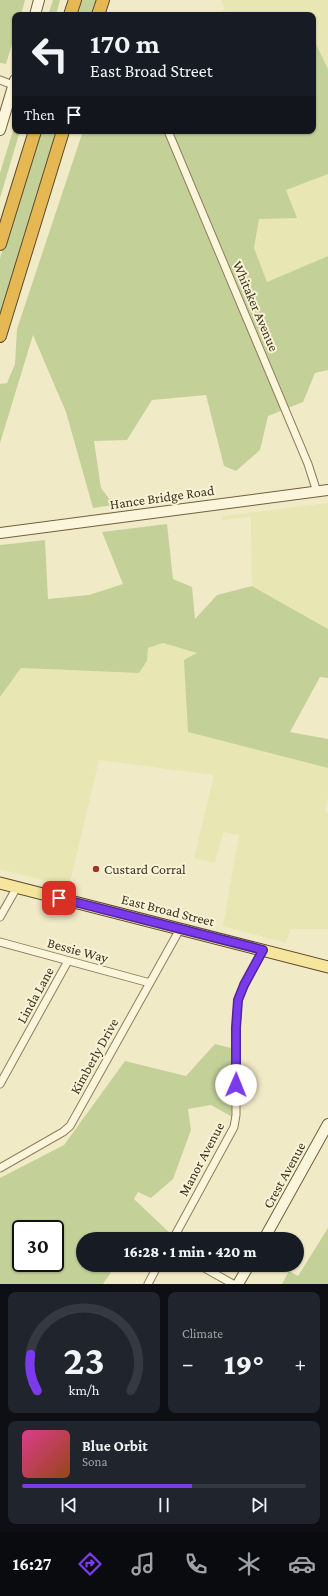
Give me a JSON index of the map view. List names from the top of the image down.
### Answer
{
  "streets": {
    "main road": ["East Broad Street"],
    "street": [
      "Whitaker Avenue",
      "Hance Bridge Road",
      "Bessie Way",
      "Linda Lane",
      "Kimberly Drive",
      "Manor Avenue",
      "Crest Avenue"
    ]
  },
  "crossings": [
    ["Whitaker Avenue", "Hance Bridge Road"],
    ["East Broad Street", "Kimberly Drive"],
    ["East Broad Street", "Manor Avenue"],
    ["Bessie Way", "Linda Lane"],
    ["Bessie Way", "Kimberly Drive"]
  ],
  "places": ["Custard Corral"],
  "page": {
    "turn": ["170 m", "East Broad Street"],
    "then": "Then",
    "limit": "30",
    "trip": "16:28 · 1 min · 420 m",
    "tile": "Climate",
    "heat": ["−", "19°", "+"],
    "song": ["Blue Orbit", "Sona"],
    "tabs": "16:27",
    "gauge": ["23", "km/h"]
  }
}
